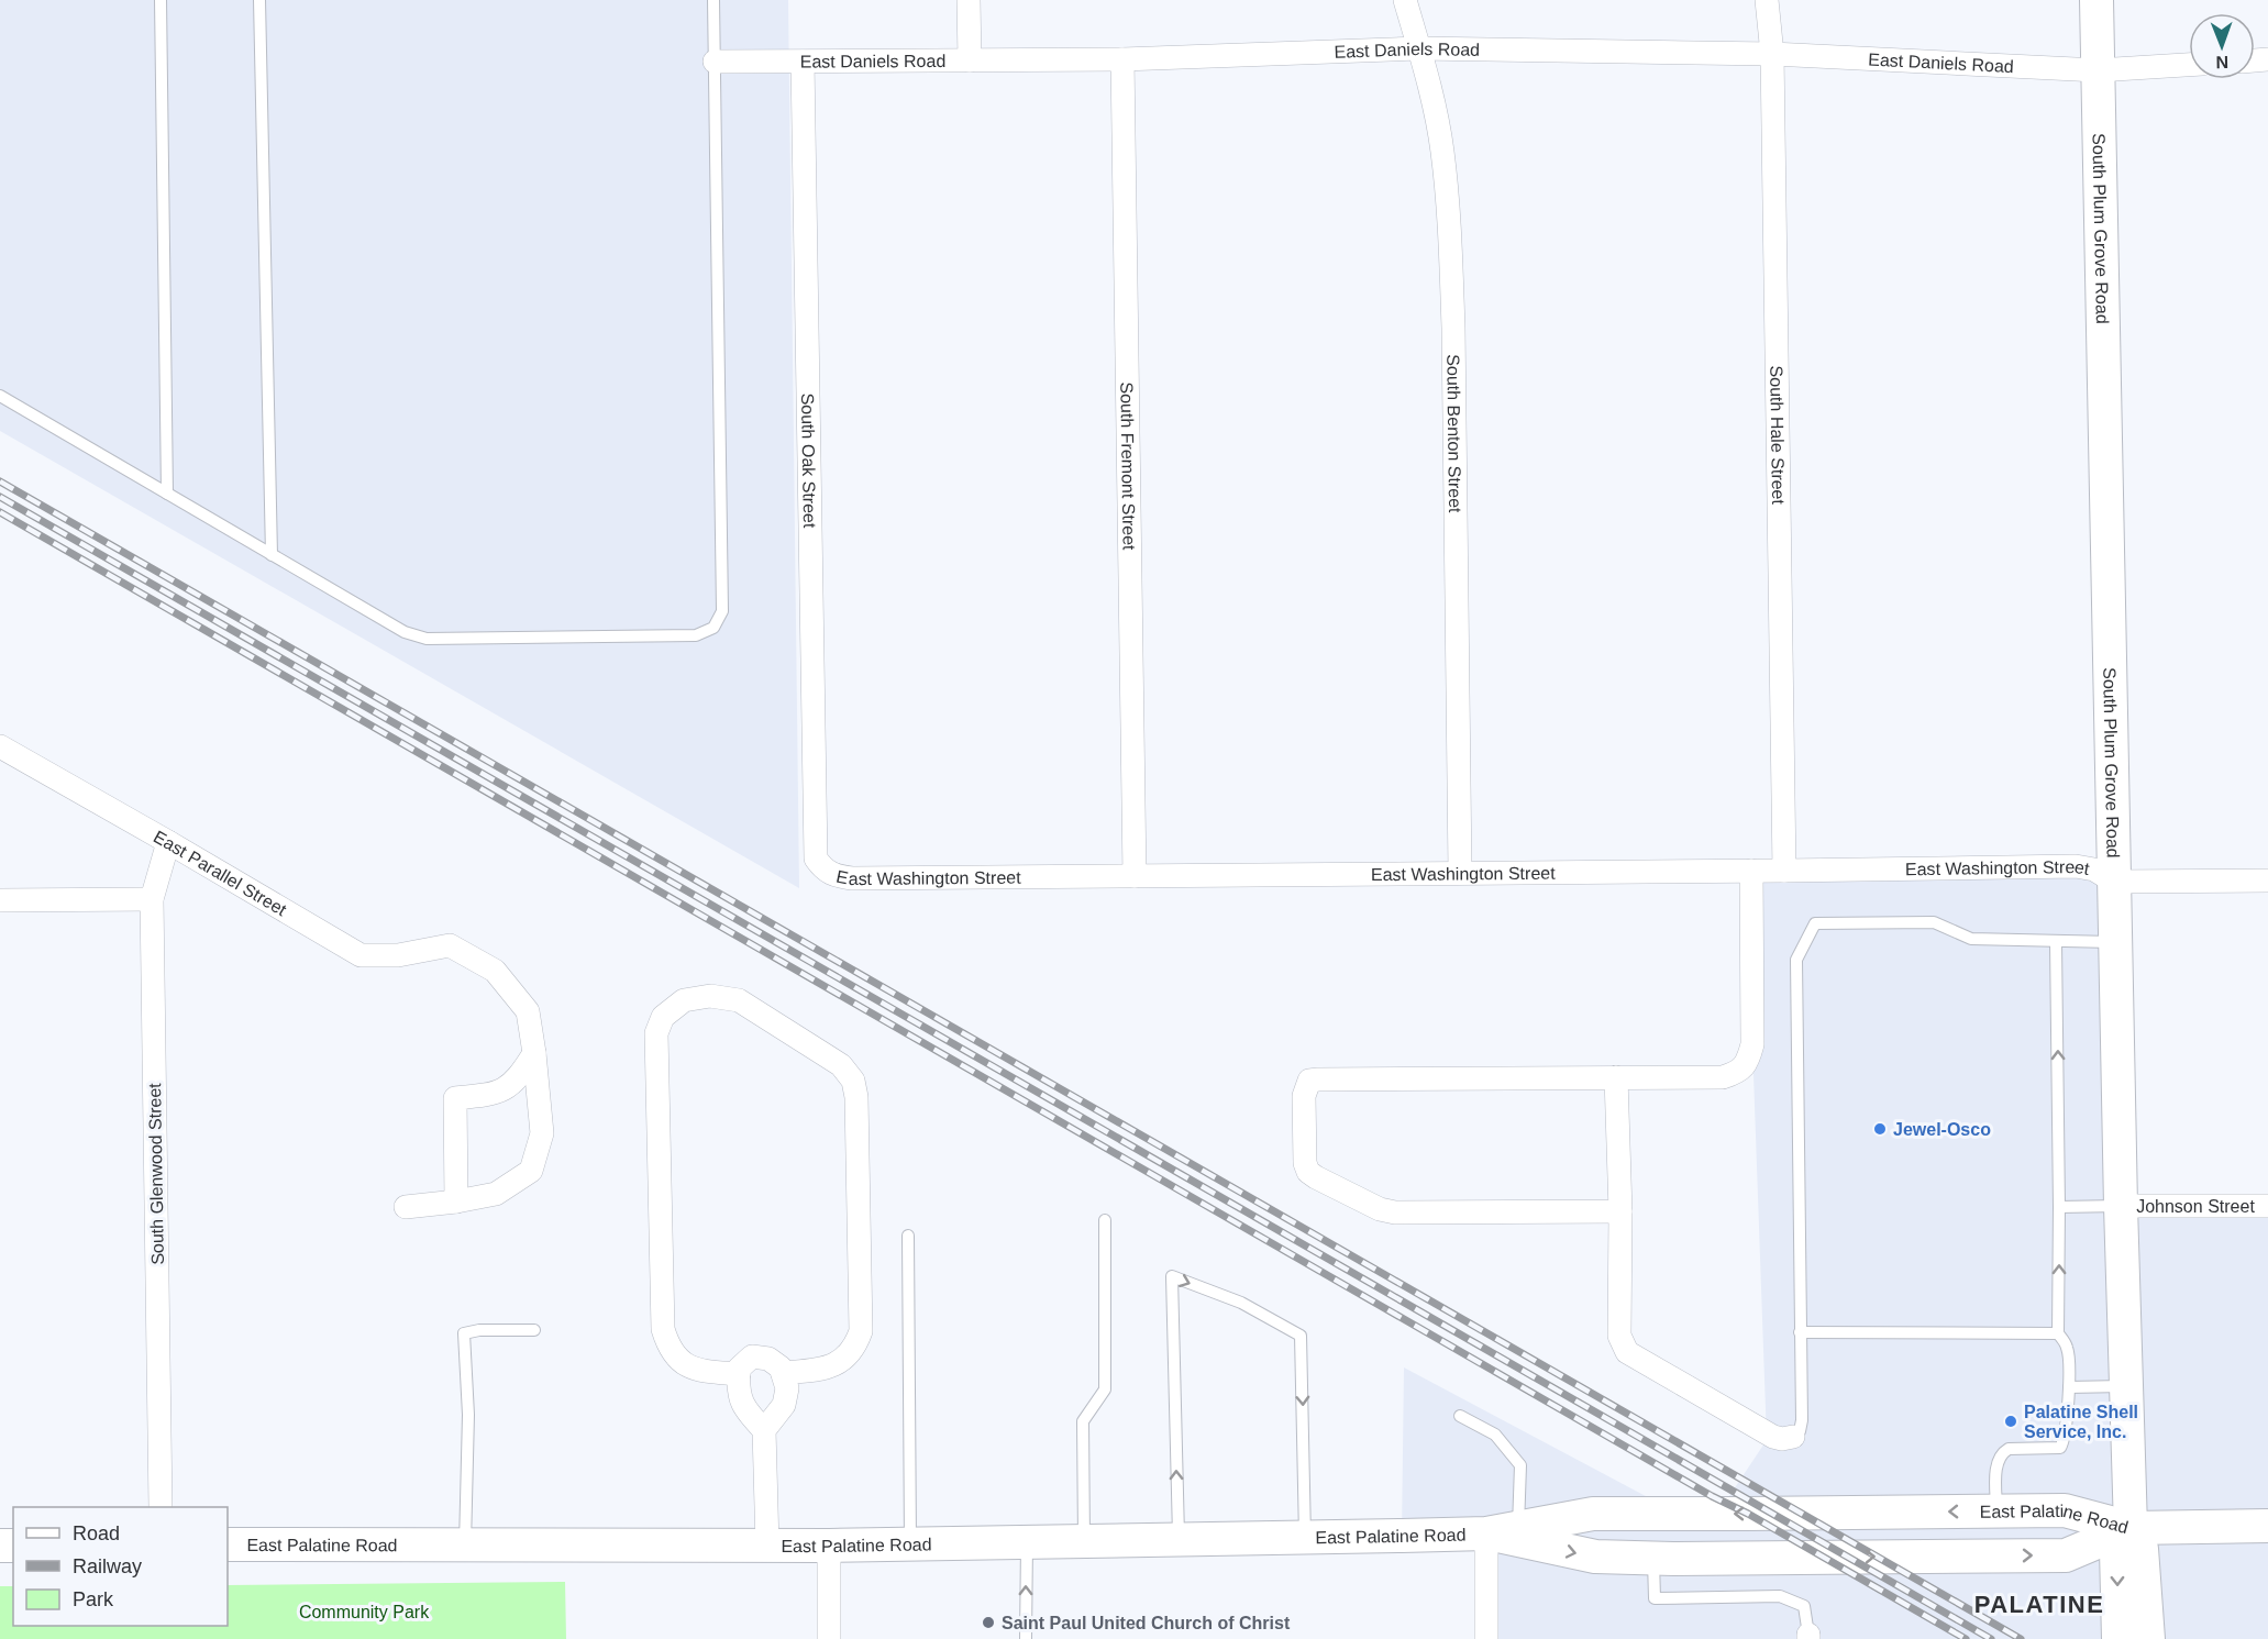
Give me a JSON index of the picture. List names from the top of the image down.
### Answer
{
  "streets": {
    "main road": ["South Plum Grove Road", "East Palatine Road"],
    "street": [
      "East Daniels Road",
      "South Benton Street",
      "South Hale Street",
      "South Oak Street",
      "South Fremont Street",
      "East Washington Street",
      "East Parallel Street",
      "South Glenwood Street",
      "Johnson Street"
    ]
  },
  "crossings": [
    ["East Daniels Road", "South Plum Grove Road"],
    ["East Daniels Road", "South Benton Street"],
    ["East Daniels Road", "South Hale Street"],
    ["East Daniels Road", "South Oak Street"],
    ["East Daniels Road", "South Fremont Street"],
    ["South Plum Grove Road", "East Washington Street"],
    ["South Plum Grove Road", "Johnson Street"],
    ["South Plum Grove Road", "East Palatine Road"],
    ["South Benton Street", "East Washington Street"],
    ["South Hale Street", "East Washington Street"],
    ["South Oak Street", "East Washington Street"],
    ["South Fremont Street", "East Washington Street"],
    ["East Parallel Street", "South Glenwood Street"]
  ],
  "districts": ["PALATINE"],
  "parks": ["Community Park"],
  "places": ["Jewel-Osco", "Palatine Shell Service, Inc.", "Saint Paul United Church of Christ"],
  "legend": ["Road", "Railway", "Park"],
  "north": "bottom"
}
